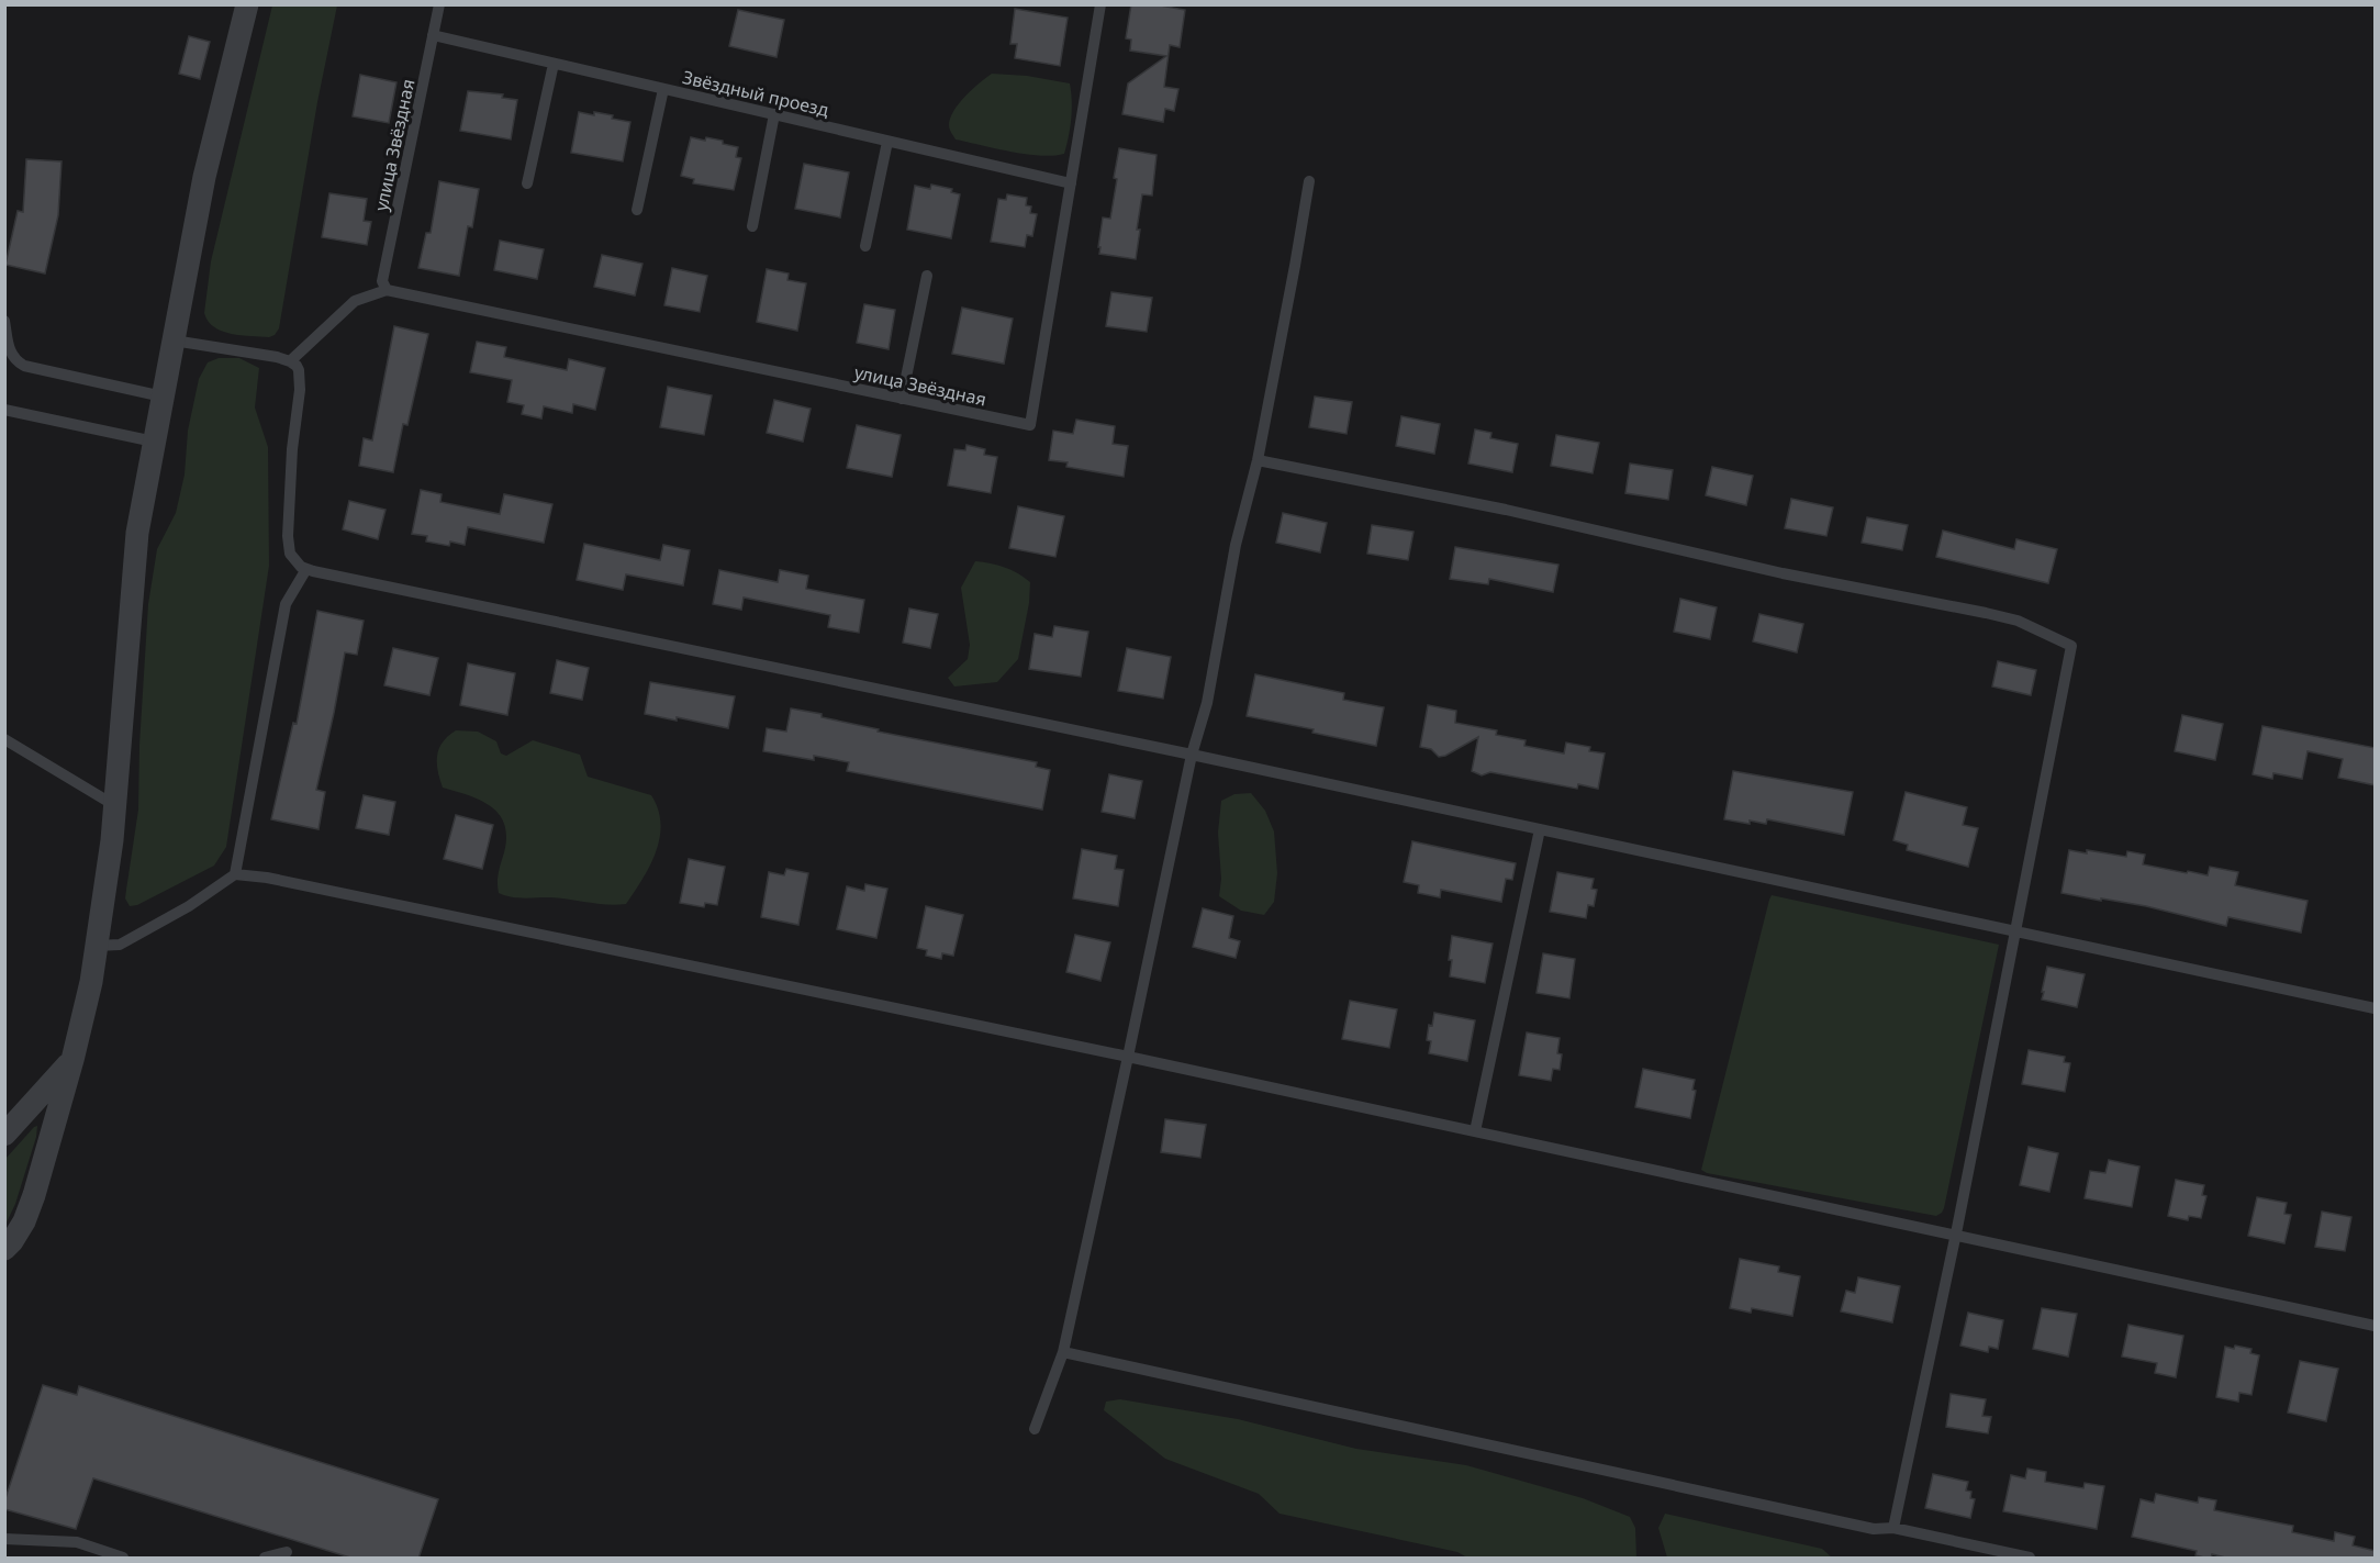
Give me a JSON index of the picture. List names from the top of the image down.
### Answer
{
  "streets": {
    "lane": ["Звёздный проезд", "улица Звёздная"]
  },
  "crossings": [
    ["Звёздный проезд", "улица Звёздная"]
  ]
}
